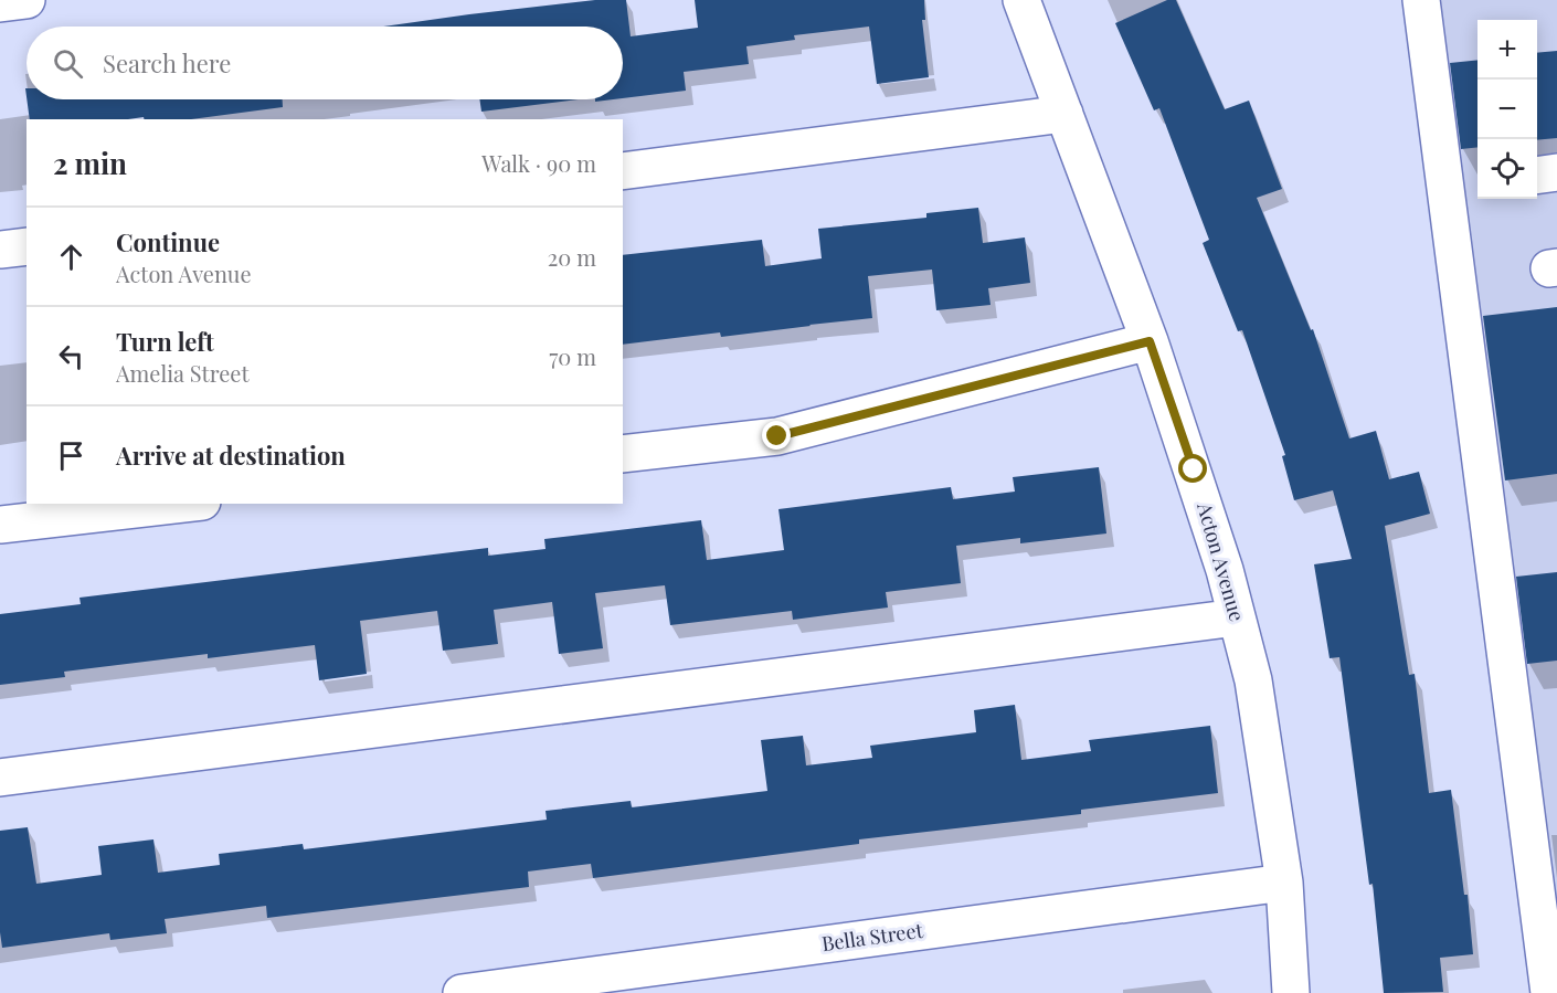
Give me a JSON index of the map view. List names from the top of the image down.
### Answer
{
  "streets": {
    "street": ["Acton Avenue", "Bella Street"]
  },
  "crossings": [
    ["Acton Avenue", "Bella Street"]
  ],
  "page": {
    "map_buttons": ["+", "−"],
    "search": "Search here",
    "heading": ["2 min", "Walk · 90 m"],
    "list": [
      ["Continue", "Acton Avenue", "20 m"],
      ["Turn left", "Amelia Street", "70 m"],
      "Arrive at destination"
    ]
  }
}
